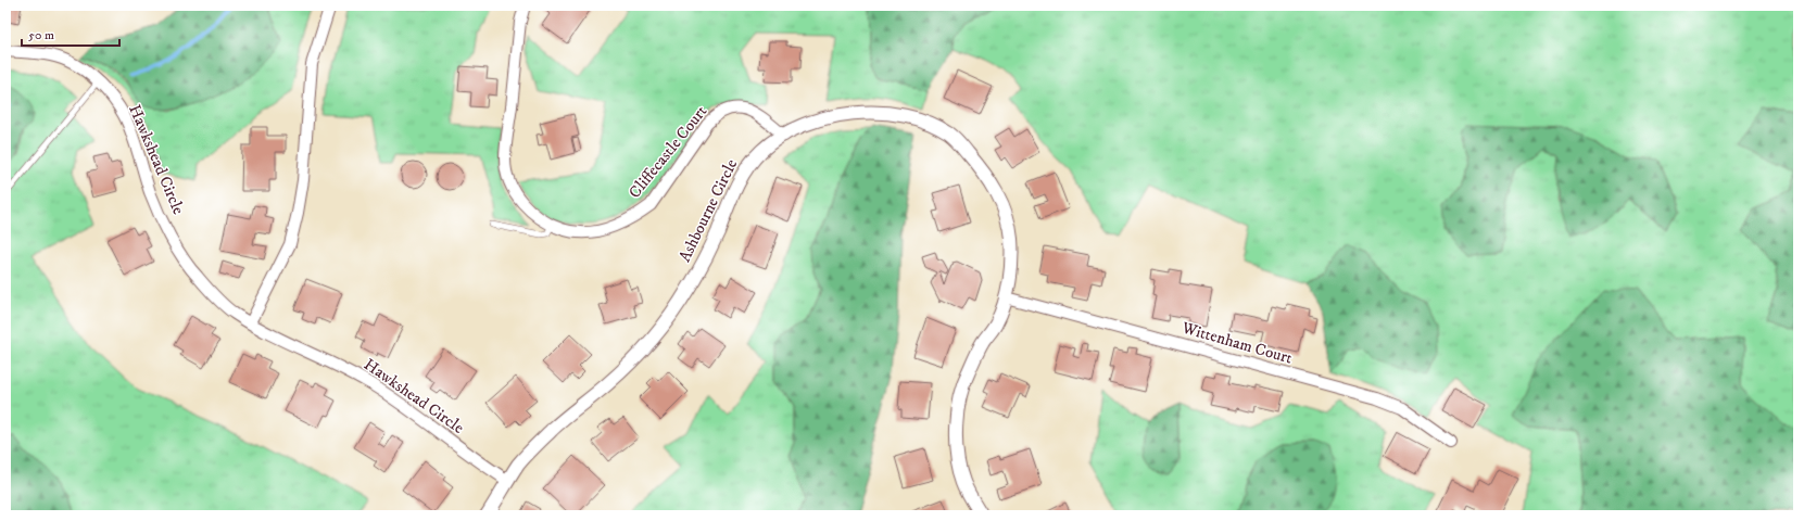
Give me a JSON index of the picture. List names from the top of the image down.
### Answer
{
  "streets": {
    "street": [
      "Cliffecastle Court",
      "Hawkshead Circle",
      "Ashbourne Circle",
      "Wittenham Court"
    ]
  },
  "crossings": [
    ["Cliffecastle Court", "Ashbourne Circle"],
    ["Hawkshead Circle", "Ashbourne Circle"],
    ["Ashbourne Circle", "Wittenham Court"]
  ],
  "scale_bar": "50 m"
}
